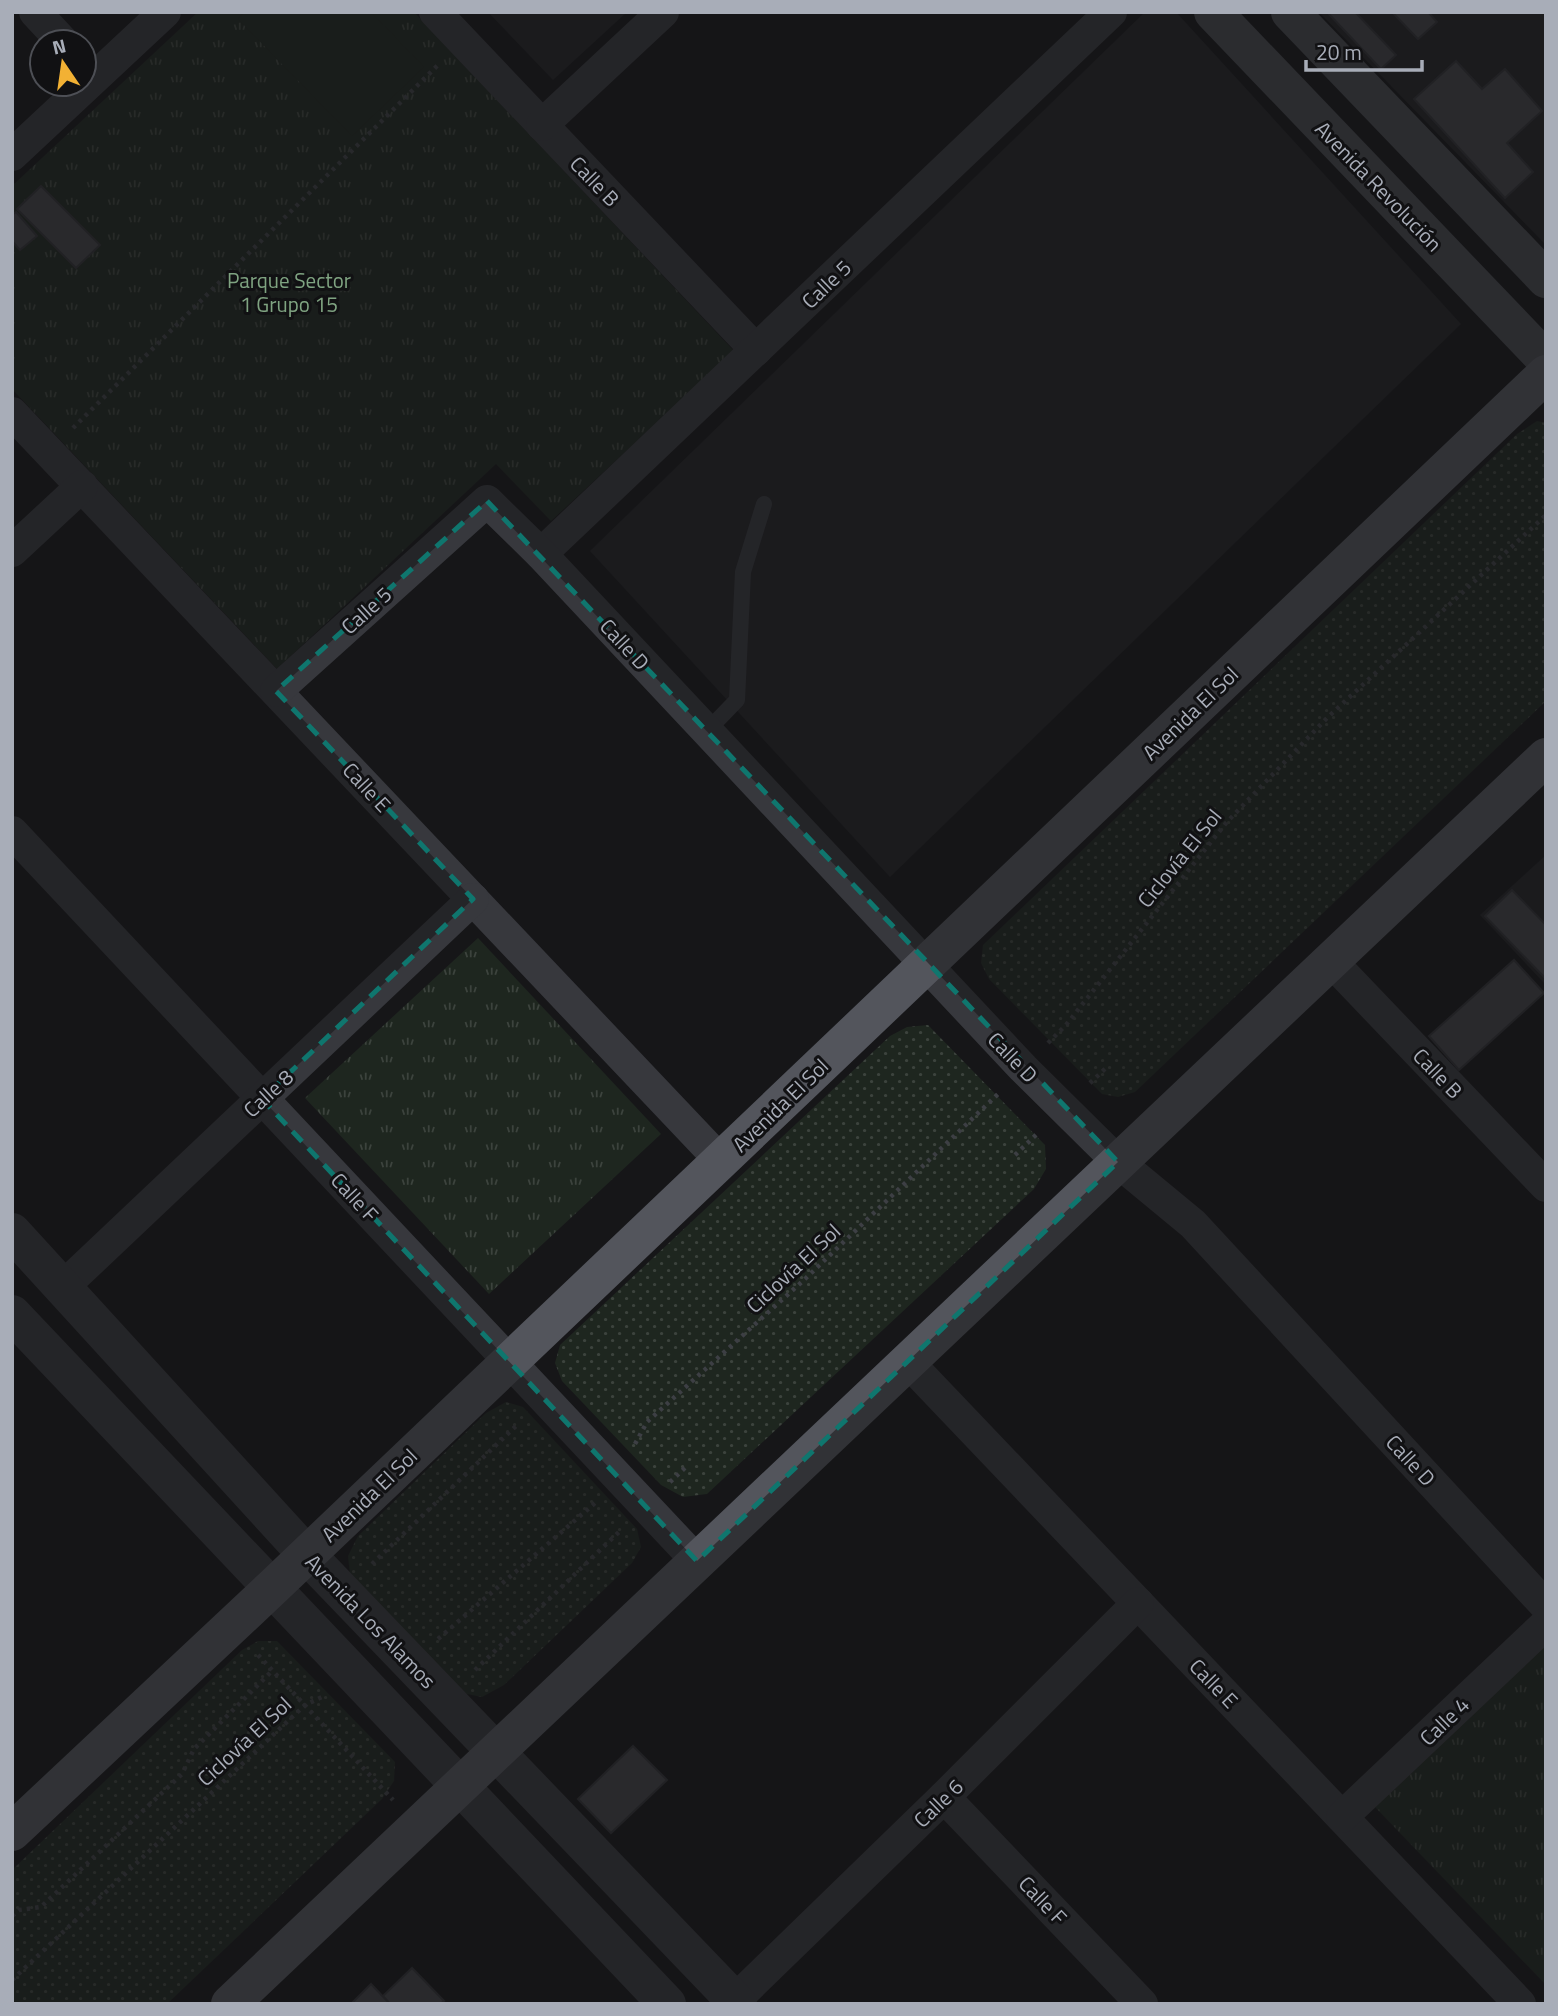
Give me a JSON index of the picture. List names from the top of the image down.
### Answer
{
  "streets": {
    "main road": ["Avenida Revolución", "Avenida El Sol"],
    "street": [
      "Calle B",
      "Calle 5",
      "Calle D",
      "Calle E",
      "Calle 8",
      "Calle F",
      "Avenida Los Alamos",
      "Calle 4",
      "Calle 6"
    ],
    "path": ["Ciclovía El Sol"]
  },
  "crossings": [
    ["Calle B", "Calle 5"],
    ["Calle 5", "Calle D"],
    ["Calle 5", "Calle E"],
    ["Calle D", "Avenida El Sol"],
    ["Calle D", "Ciclovía El Sol"],
    ["Avenida El Sol", "Calle E"],
    ["Avenida El Sol", "Calle F"],
    ["Avenida El Sol", "Avenida Los Alamos"],
    ["Calle E", "Calle 8"],
    ["Calle E", "Calle 4"],
    ["Calle E", "Calle 6"],
    ["Ciclovía El Sol", "Calle F"],
    ["Ciclovía El Sol", "Avenida Los Alamos"],
    ["Calle 8", "Calle F"],
    ["Calle 8", "Avenida Los Alamos"],
    ["Calle F", "Calle 6"],
    ["Avenida Los Alamos", "Calle 6"]
  ],
  "parks": ["Parque Sector 1 Grupo 15"],
  "scale_bar": "20 m",
  "north": "top"
}
